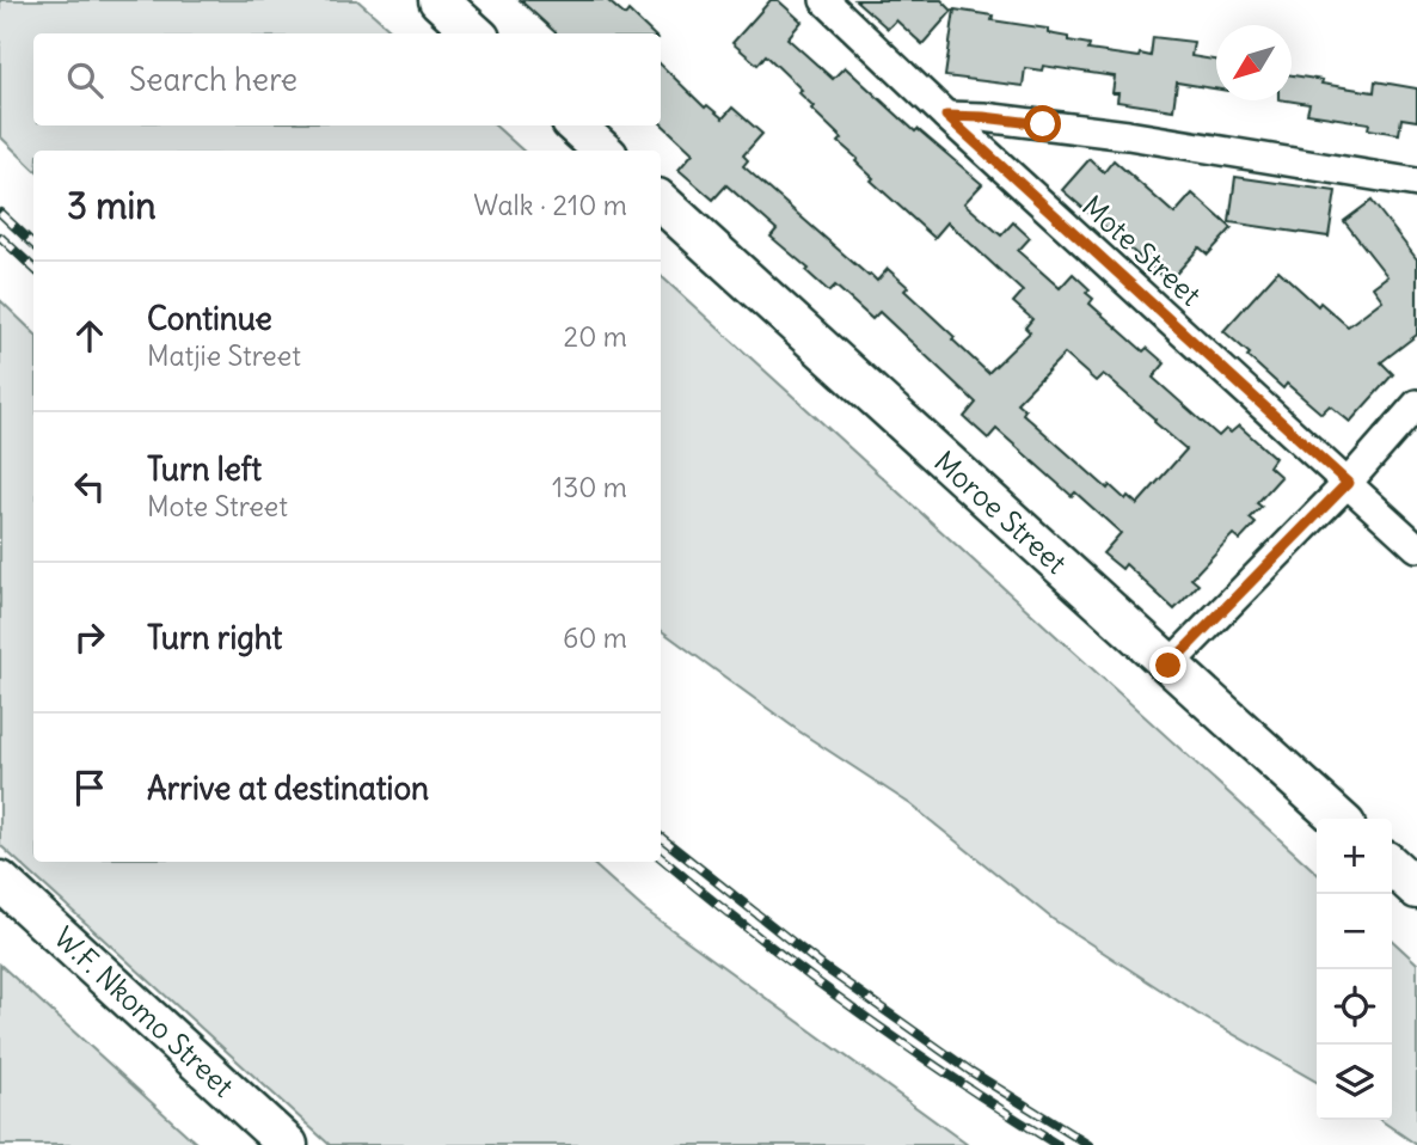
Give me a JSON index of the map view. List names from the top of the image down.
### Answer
{
  "streets": {
    "street": ["Mote Street", "Moroe Street", "W.F. Nkomo Street"]
  },
  "north": "bottom left",
  "page": {
    "search": "Search here",
    "heading": ["3 min", "Walk · 210 m"],
    "list": [
      ["Continue", "Matjie Street", "20 m"],
      ["Turn left", "Mote Street", "130 m"],
      ["Turn right", "60 m"],
      "Arrive at destination"
    ],
    "map_buttons": ["+", "−"]
  }
}
